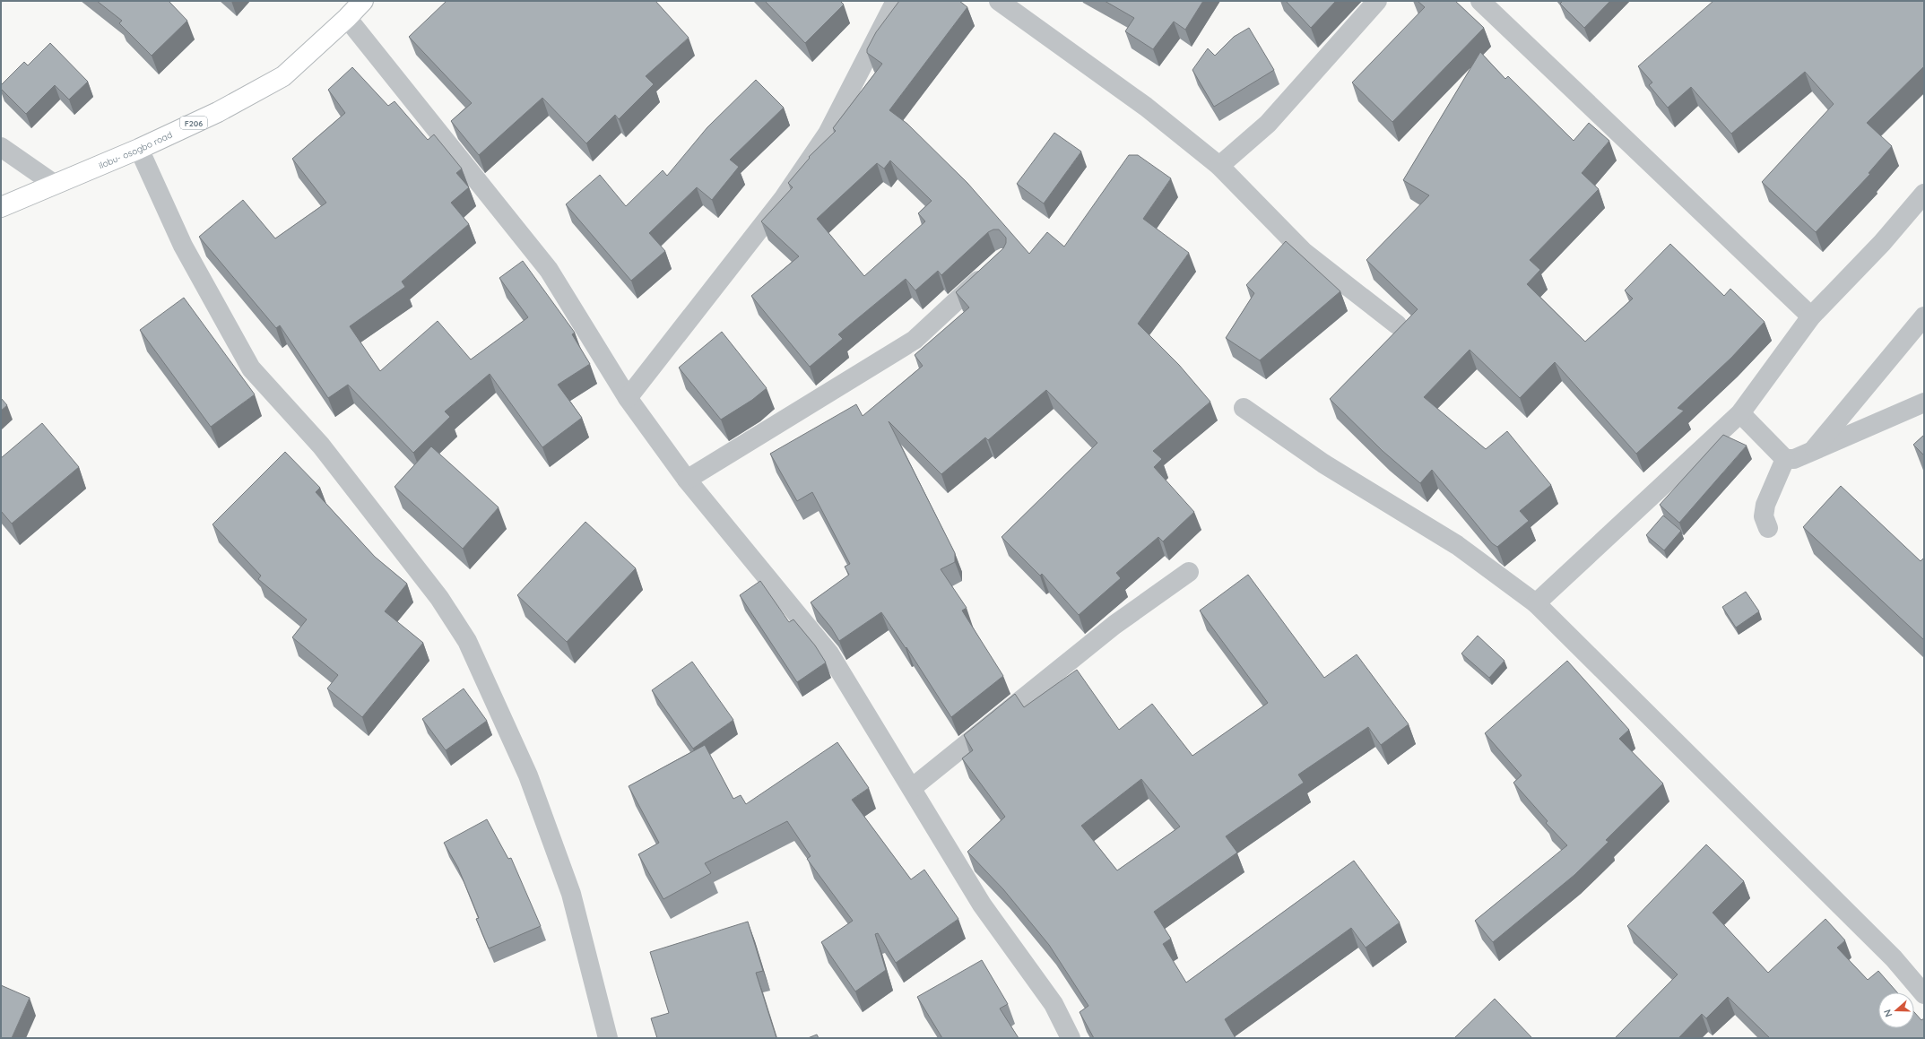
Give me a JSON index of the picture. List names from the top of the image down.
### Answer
{
  "streets": {
    "main road": ["F206", "ilobu- osogbo road"]
  },
  "north": "left"
}
